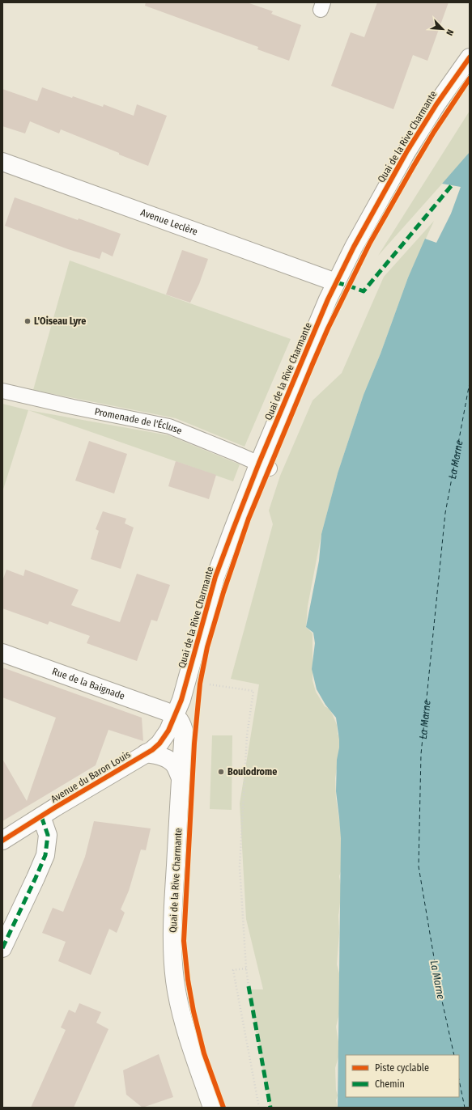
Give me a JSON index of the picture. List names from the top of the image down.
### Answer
{
  "streets": {
    "street": [
      "Quai de la Rive Charmante",
      "Avenue Leclère",
      "Rue de la Baignade",
      "Avenue du Baron Louis"
    ],
    "lane": ["Promenade de l'Écluse"]
  },
  "crossings": [
    ["Quai de la Rive Charmante", "Avenue Leclère"],
    ["Quai de la Rive Charmante", "Promenade de l'Écluse"],
    ["Quai de la Rive Charmante", "Rue de la Baignade"],
    ["Quai de la Rive Charmante", "Avenue du Baron Louis"],
    ["Rue de la Baignade", "Avenue du Baron Louis"]
  ],
  "water": ["La Marne"],
  "places": ["L'Oiseau Lyre", "Boulodrome"],
  "legend": ["Piste cyclable", "Chemin"],
  "north": "bottom right"
}
